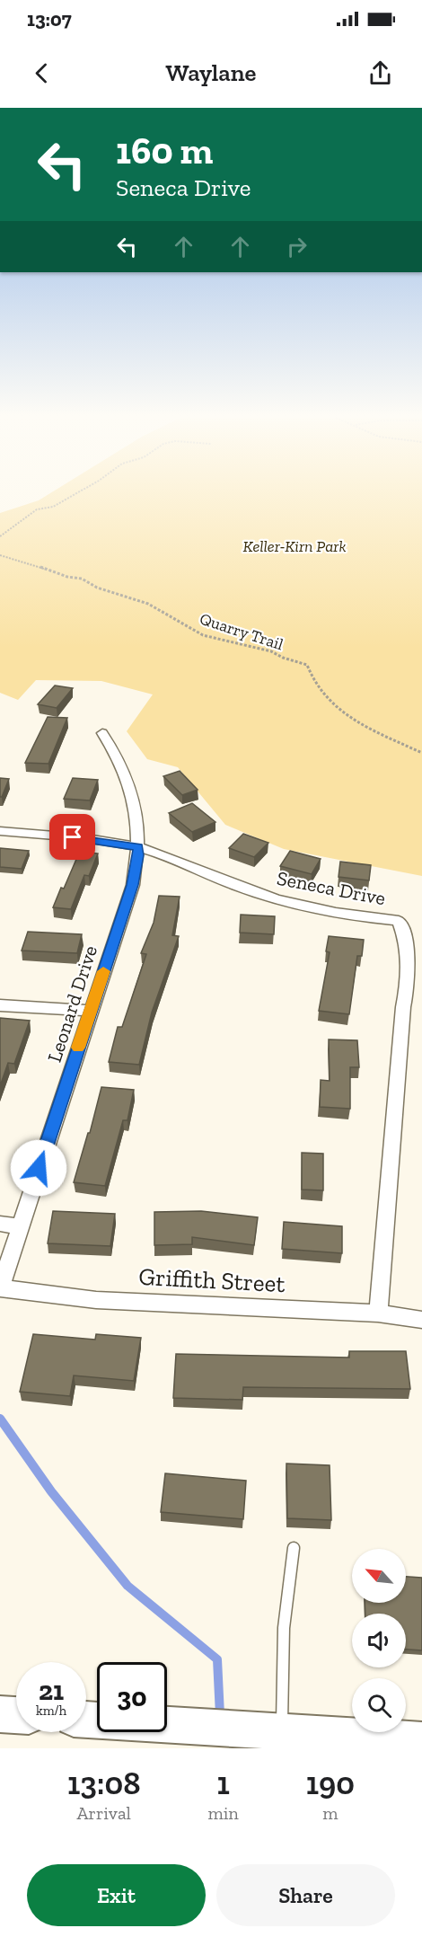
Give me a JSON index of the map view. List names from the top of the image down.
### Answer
{
  "streets": {
    "street": ["Seneca Drive", "Leonard Drive", "Griffith Street"],
    "path": ["Quarry Trail"]
  },
  "crossings": [
    ["Seneca Drive", "Leonard Drive"],
    ["Seneca Drive", "Griffith Street"],
    ["Leonard Drive", "Griffith Street"]
  ],
  "parks": ["Keller-Kirn Park"],
  "north": "top left",
  "page": {
    "status": "13:07",
    "header": "Waylane",
    "turn": ["160 m", "Seneca Drive"],
    "speed": "21 km/h",
    "limit": "30",
    "eta": [
      "13:08",
      "Arrival",
      "1",
      "min",
      "190",
      "m"
    ],
    "buttons": ["Exit", "Share"]
  }
}
